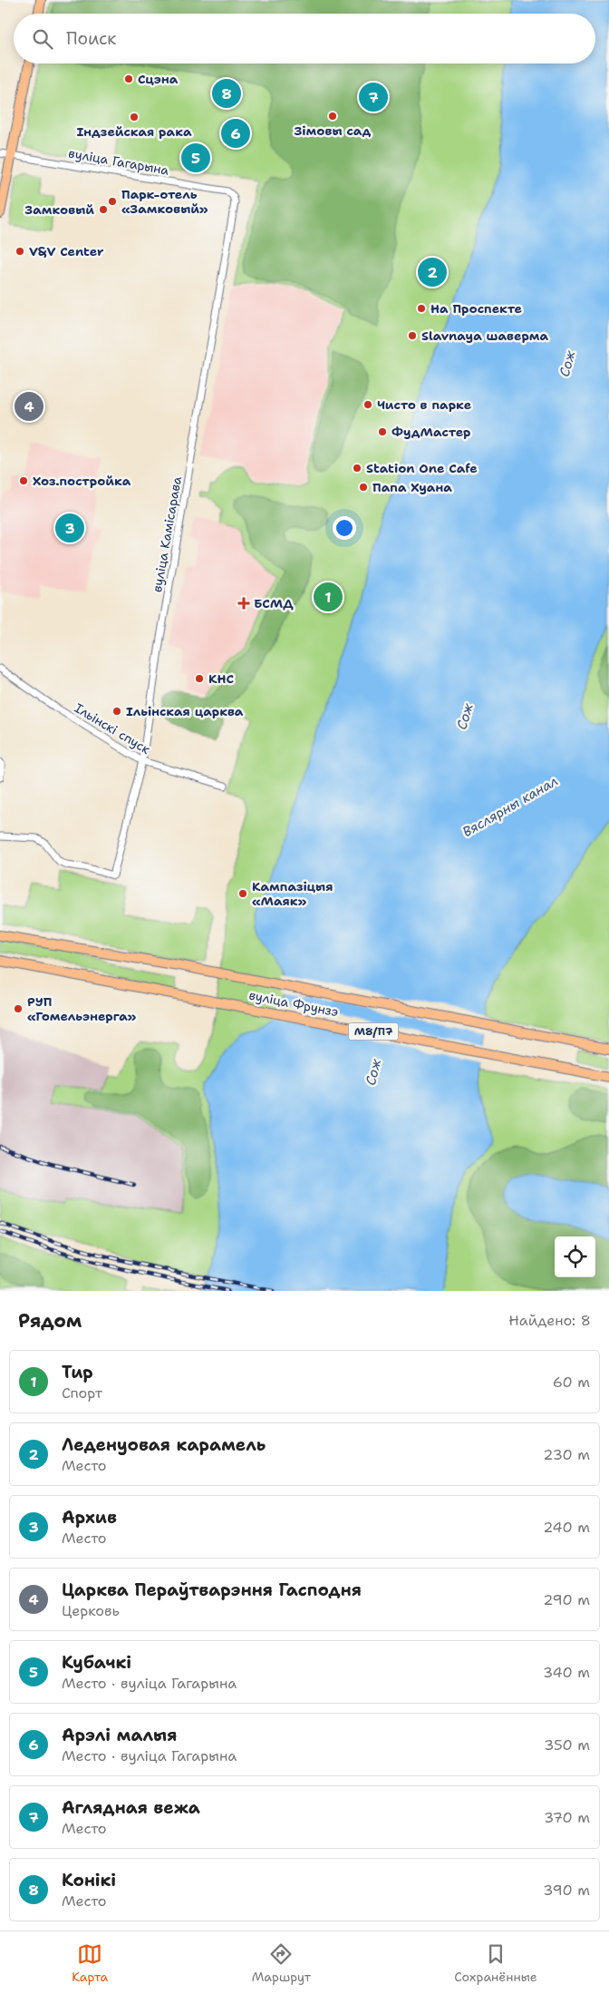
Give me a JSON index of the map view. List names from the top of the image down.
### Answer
{
  "streets": {
    "main road": ["вуліца Фрунзэ", "М8/П7"],
    "street": ["вуліца Гагарына", "вуліца Камісарава", "Ільінскі спуск"]
  },
  "crossings": [
    ["вуліца Гагарына", "вуліца Камісарава"],
    ["вуліца Камісарава", "Ільінскі спуск"]
  ],
  "water": ["Сож", "Вяслярны канал"],
  "places": {
    "other": [
      "Сцэна",
      "Зімовы сад",
      "Індзейская рака",
      "Парк-отель «Замковый»",
      "Замковый",
      "V&V Center",
      "На Проспекте",
      "Slavnaya шаверма",
      "Чисто в парке",
      "ФудМастер",
      "Station One Cafe",
      "Хоз.постройка",
      "Папа Хуана",
      "КНС",
      "Ільінская царква",
      "Кампазіцыя «Маяк»",
      "РУП «Гомельэнерга»"
    ],
    "health": ["БСМД"]
  },
  "page": {
    "search": "Поиск",
    "pins": [
      "8",
      "7",
      "6",
      "5",
      "2",
      "4",
      "3",
      "1"
    ],
    "heading": ["Рядом", "Найдено: 8"],
    "list": [
      {
        "mark": "1",
        "name": "Тир",
        "note": "Спорт",
        "value": "60 m"
      },
      {
        "mark": "2",
        "name": "Леденуовая карамель",
        "note": "Место",
        "value": "230 m"
      },
      {
        "mark": "3",
        "name": "Архив",
        "note": "Место",
        "value": "240 m"
      },
      {
        "mark": "4",
        "name": "Царква Пераўтварэння Гасподня",
        "note": "Церковь",
        "value": "290 m"
      },
      {
        "mark": "5",
        "name": "Кубачкі",
        "note": "Место · вуліца Гагарына",
        "value": "340 m"
      },
      {
        "mark": "6",
        "name": "Арэлі малыя",
        "note": "Место · вуліца Гагарына",
        "value": "350 m"
      },
      {
        "mark": "7",
        "name": "Аглядная вежа",
        "note": "Место",
        "value": "370 m"
      },
      {
        "mark": "8",
        "name": "Конікі",
        "note": "Место",
        "value": "390 m"
      }
    ],
    "nav": ["Карта", "Маршрут", "Сохранённые"]
  }
}
